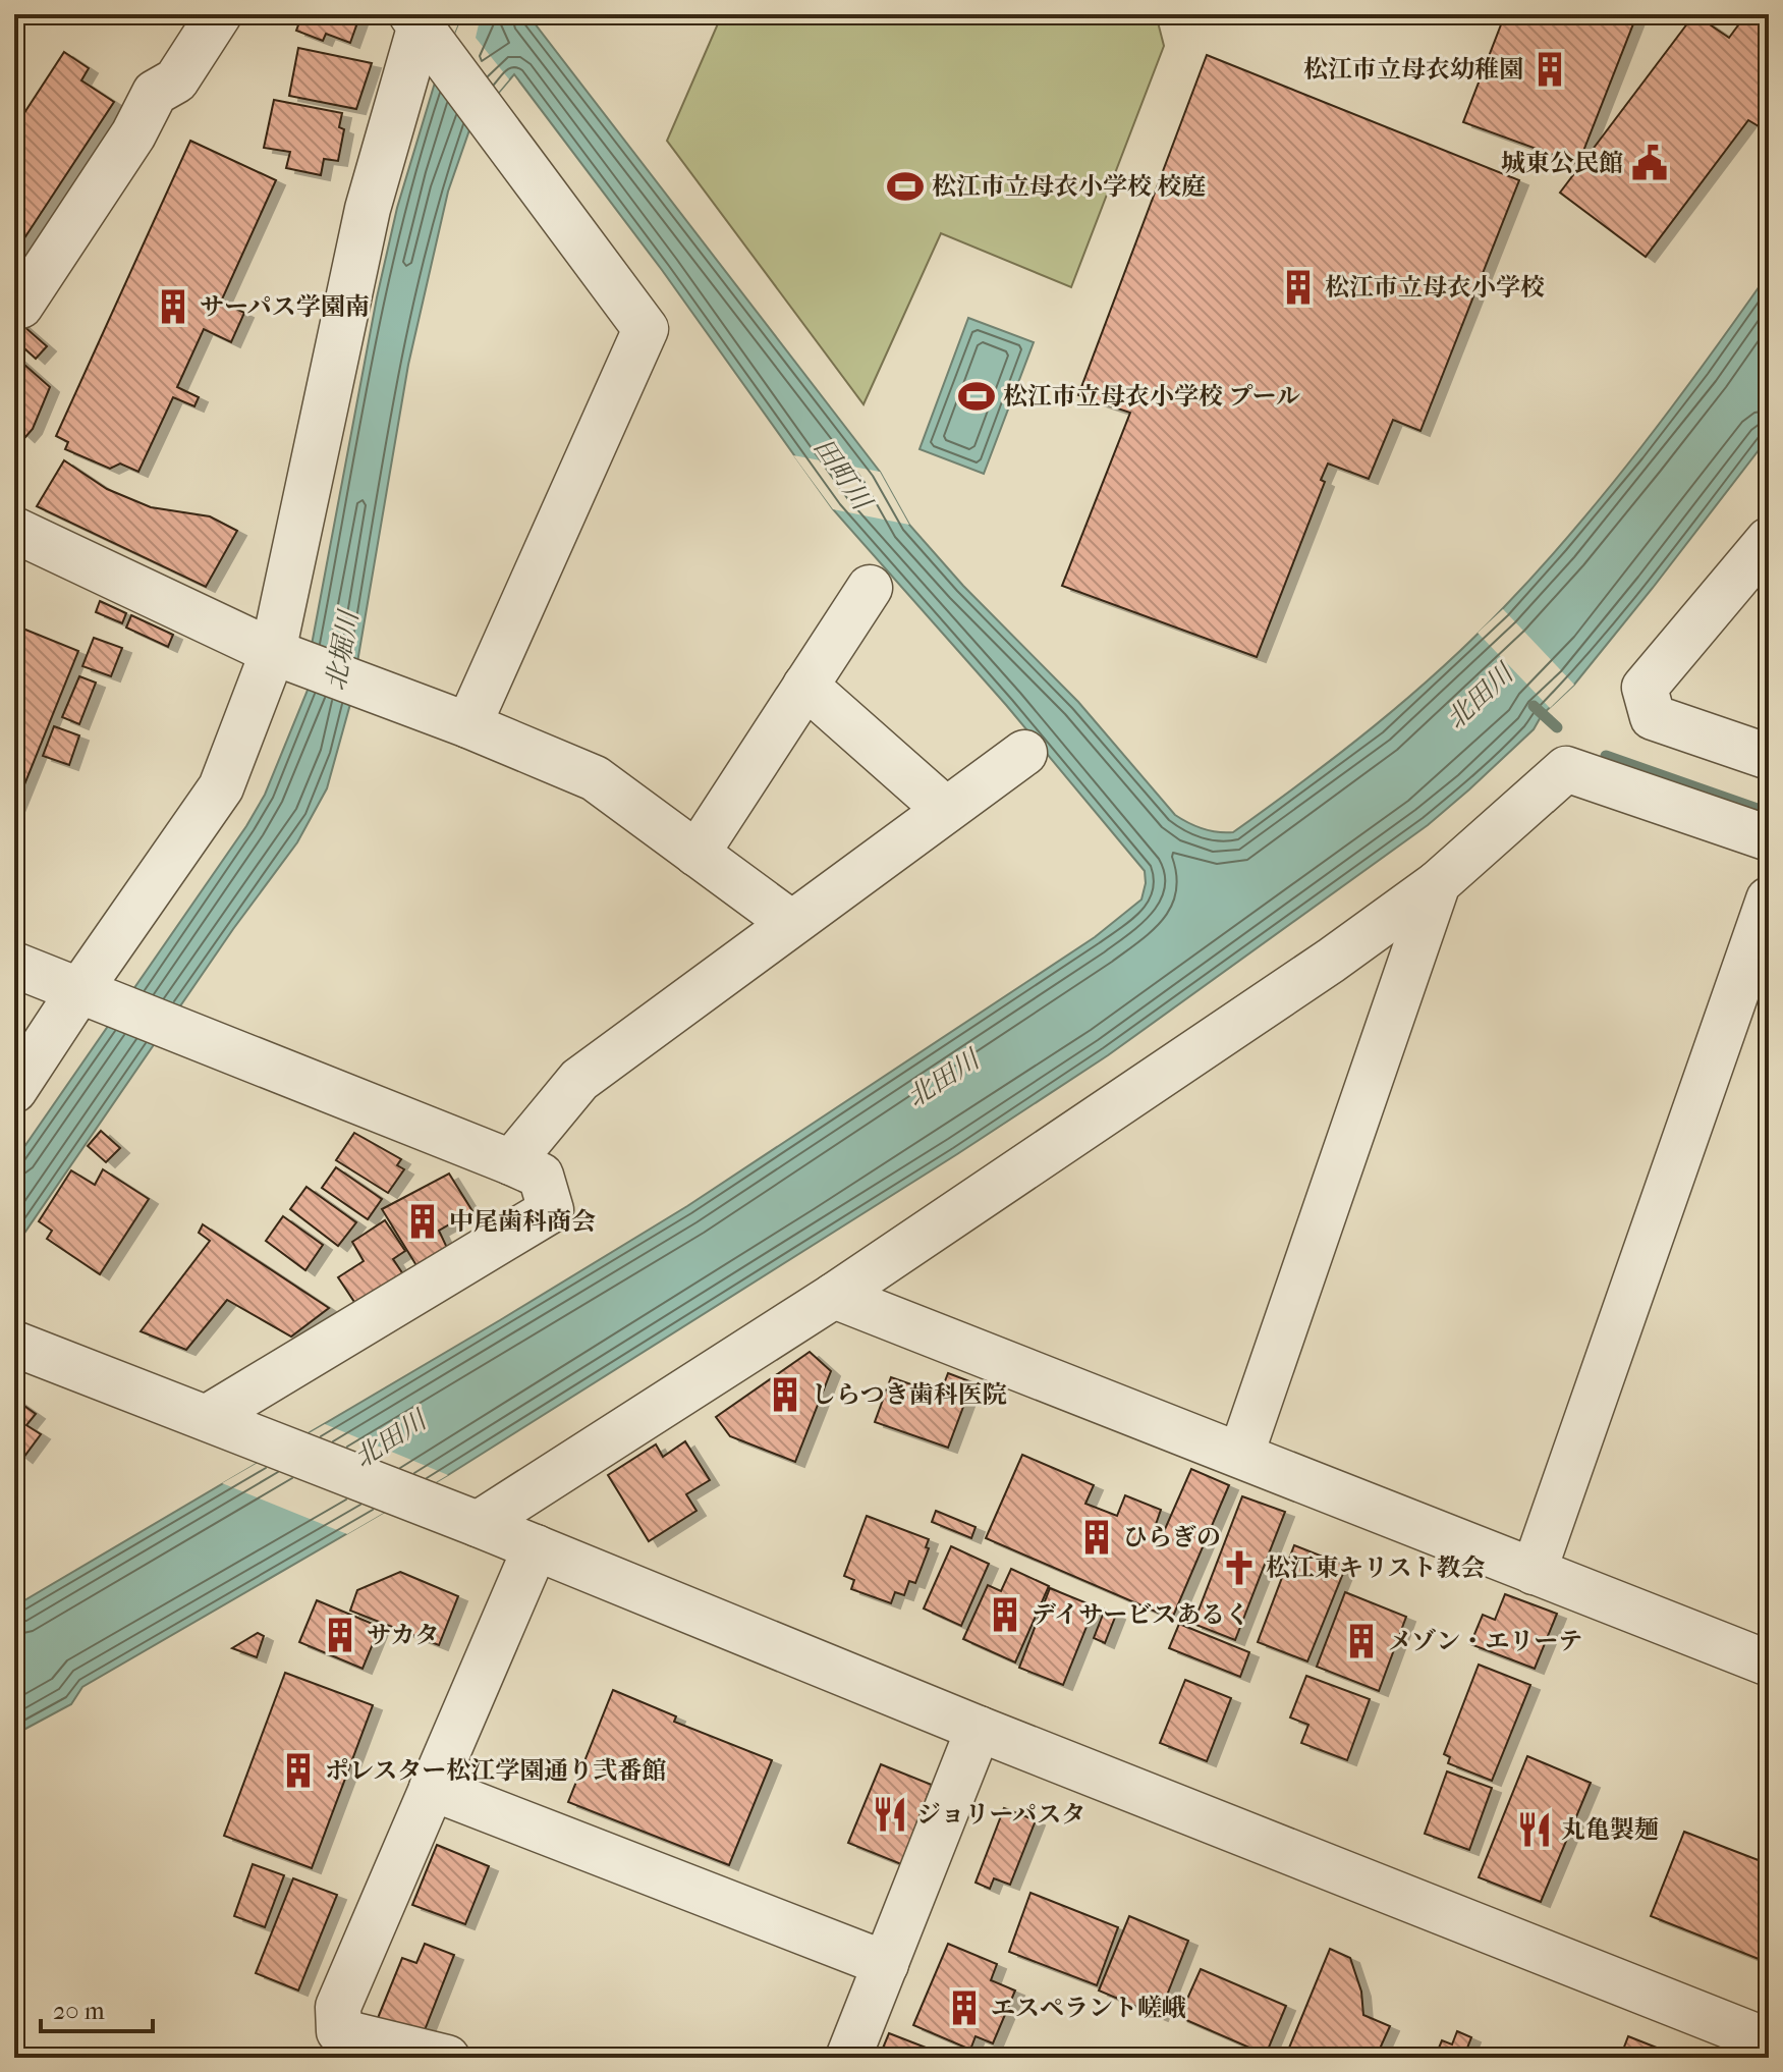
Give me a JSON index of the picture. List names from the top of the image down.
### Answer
{
  "water": ["田町川", "北堀川", "北田川"],
  "places": {
    "building": [
      "松江市立母衣幼稚園",
      "松江市立母衣小学校",
      "サーパス学園南",
      "中尾歯科商会",
      "しらつき歯科医院",
      "ひらぎの",
      "デイサービスあるく",
      "サカタ",
      "メゾン・エリーテ",
      "ポレスター松江学園通り弐番館",
      "エスペラント嵯峨"
    ],
    "public building": ["城東公民館"],
    "sports": ["松江市立母衣小学校 校庭", "松江市立母衣小学校 プール"],
    "church": ["松江東キリスト教会"],
    "restaurant": ["ジョリーパスタ", "丸亀製麺"]
  },
  "scale_bar": "20 m"
}
